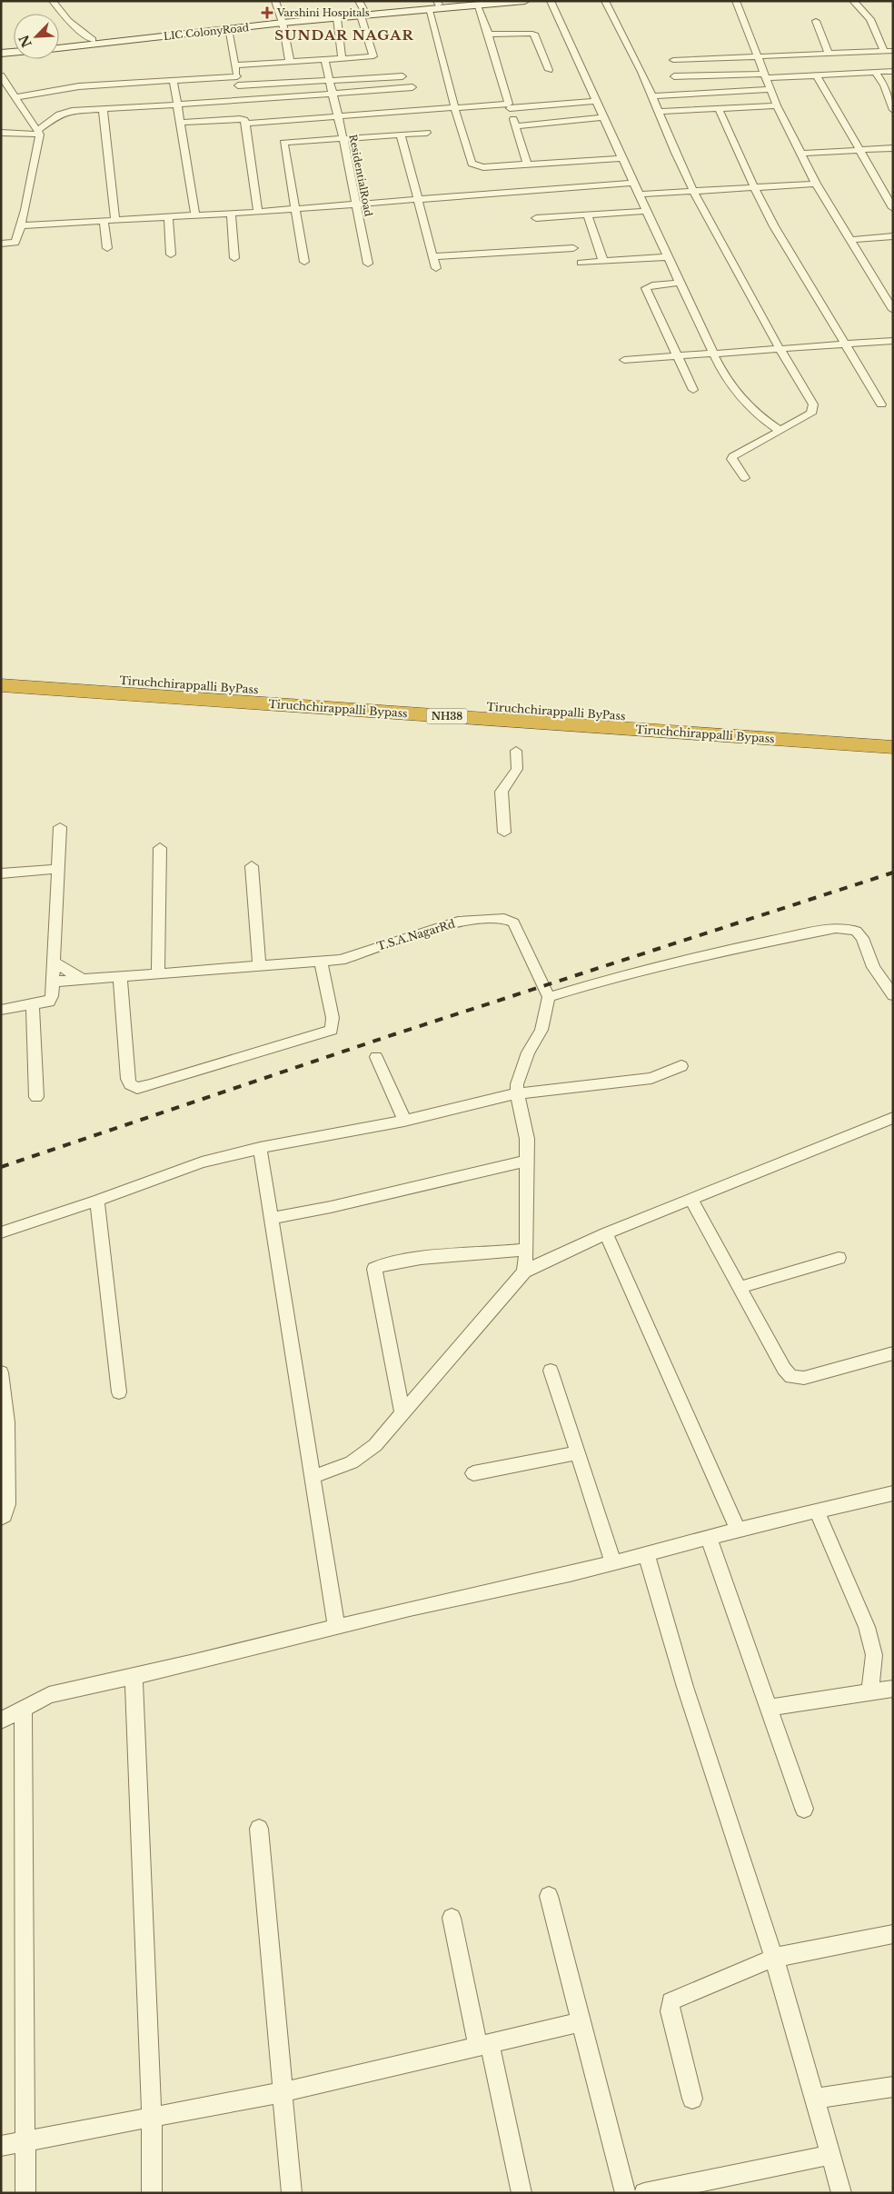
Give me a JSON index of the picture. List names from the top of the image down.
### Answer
{
  "streets": {
    "highway": ["Tiruchchirappalli ByPass", "Tiruchchirappalli Bypass", "NH38"],
    "main road": ["LIC ColonyRoad"],
    "street": ["ResidentialRoad", "T.S.A.NagarRd"]
  },
  "districts": ["SUNDAR NAGAR"],
  "places": {
    "health": ["Varshini Hospitals"]
  },
  "north": "bottom left"
}
